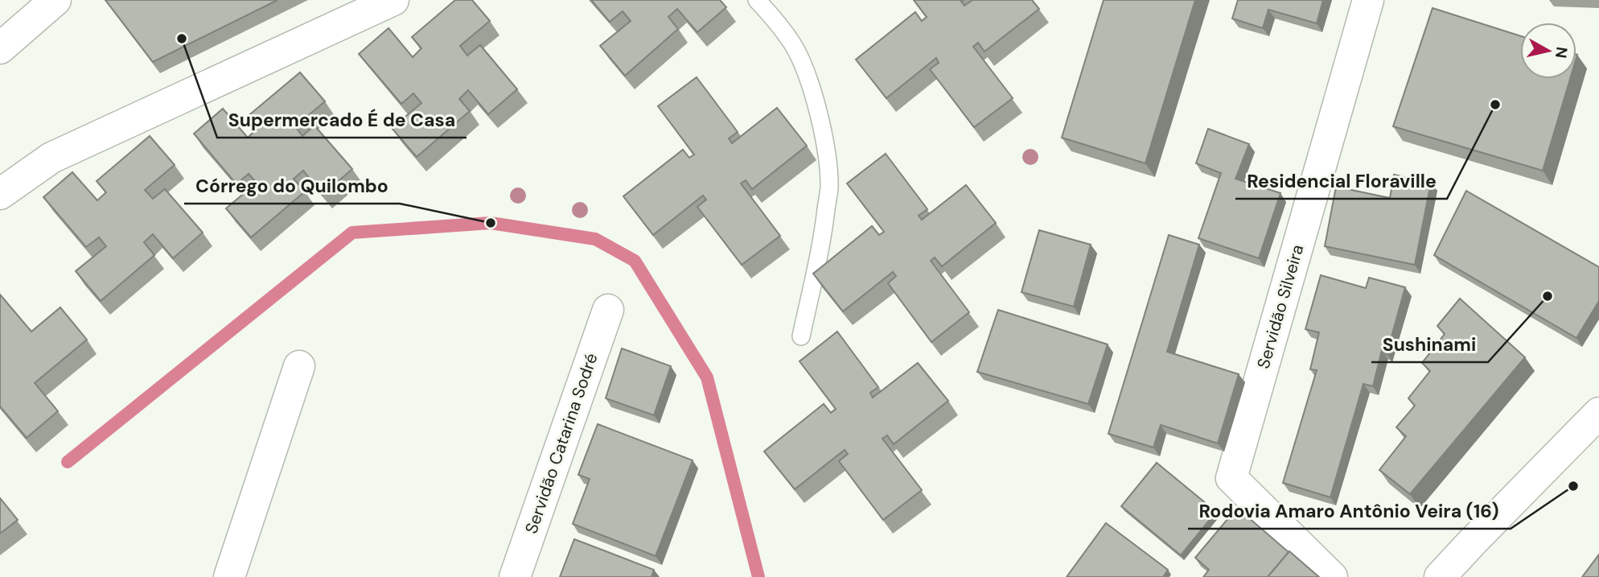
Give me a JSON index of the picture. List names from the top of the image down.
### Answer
{
  "streets": {
    "street": ["Servidão Silveira", "Servidão Catarina Sodré"]
  },
  "places": [
    "Supermercado É de Casa",
    "Residencial Floraville",
    "Córrego do Quilombo",
    "Sushinami",
    "Rodovia Amaro Antônio Veira (16)"
  ],
  "north": "right"
}
